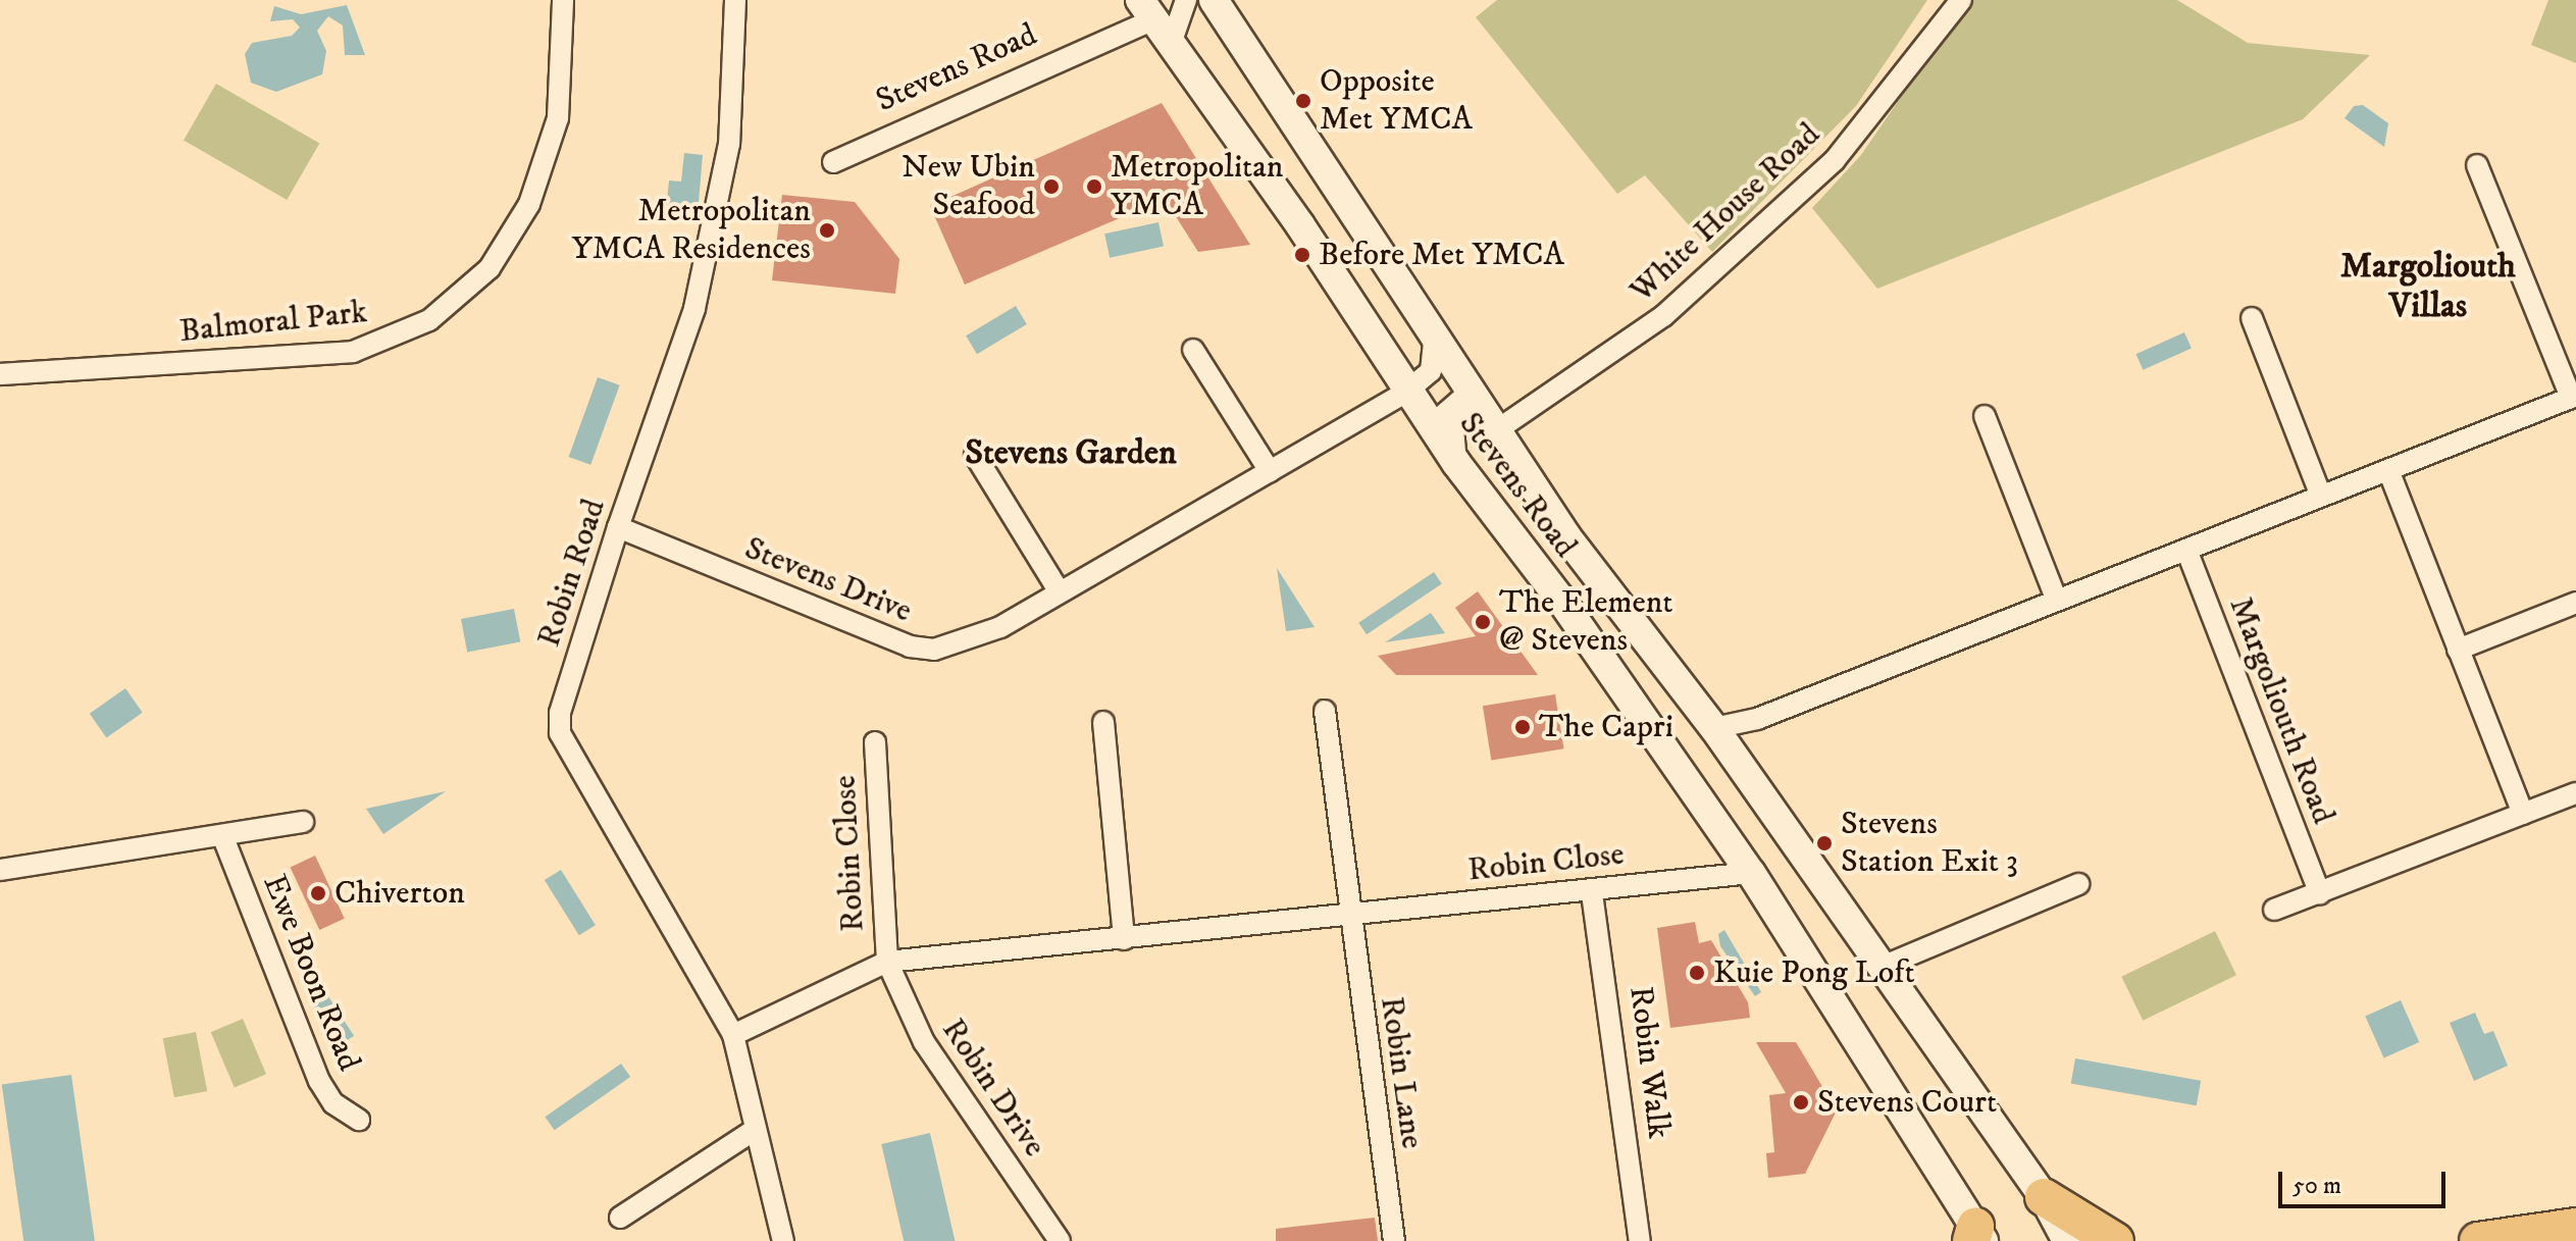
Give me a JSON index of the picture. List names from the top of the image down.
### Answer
{
  "streets": {
    "main road": ["Stevens Road"],
    "street": [
      "White House Road",
      "Balmoral Park",
      "Robin Road",
      "Stevens Drive",
      "Margoliouth Road",
      "Robin Close",
      "Ewe Boon Road",
      "Robin Walk",
      "Robin Lane",
      "Robin Drive"
    ]
  },
  "crossings": [
    ["Stevens Road", "White House Road"],
    ["Stevens Road", "Stevens Drive"],
    ["Stevens Road", "Robin Close"],
    ["Robin Road", "Stevens Drive"],
    ["Robin Road", "Robin Close"],
    ["Robin Close", "Robin Walk"],
    ["Robin Close", "Robin Lane"],
    ["Robin Close", "Robin Drive"]
  ],
  "districts": ["Margoliouth Villas", "Stevens Garden"],
  "places": [
    "Opposite Met YMCA",
    "New Ubin Seafood",
    "Metropolitan YMCA",
    "Metropolitan YMCA Residences",
    "Before Met YMCA",
    "The Element @ Stevens",
    "The Capri",
    "Stevens Station Exit 3",
    "Chiverton",
    "Kuie Pong Loft",
    "Stevens Court"
  ],
  "scale_bar": "50 m"
}
